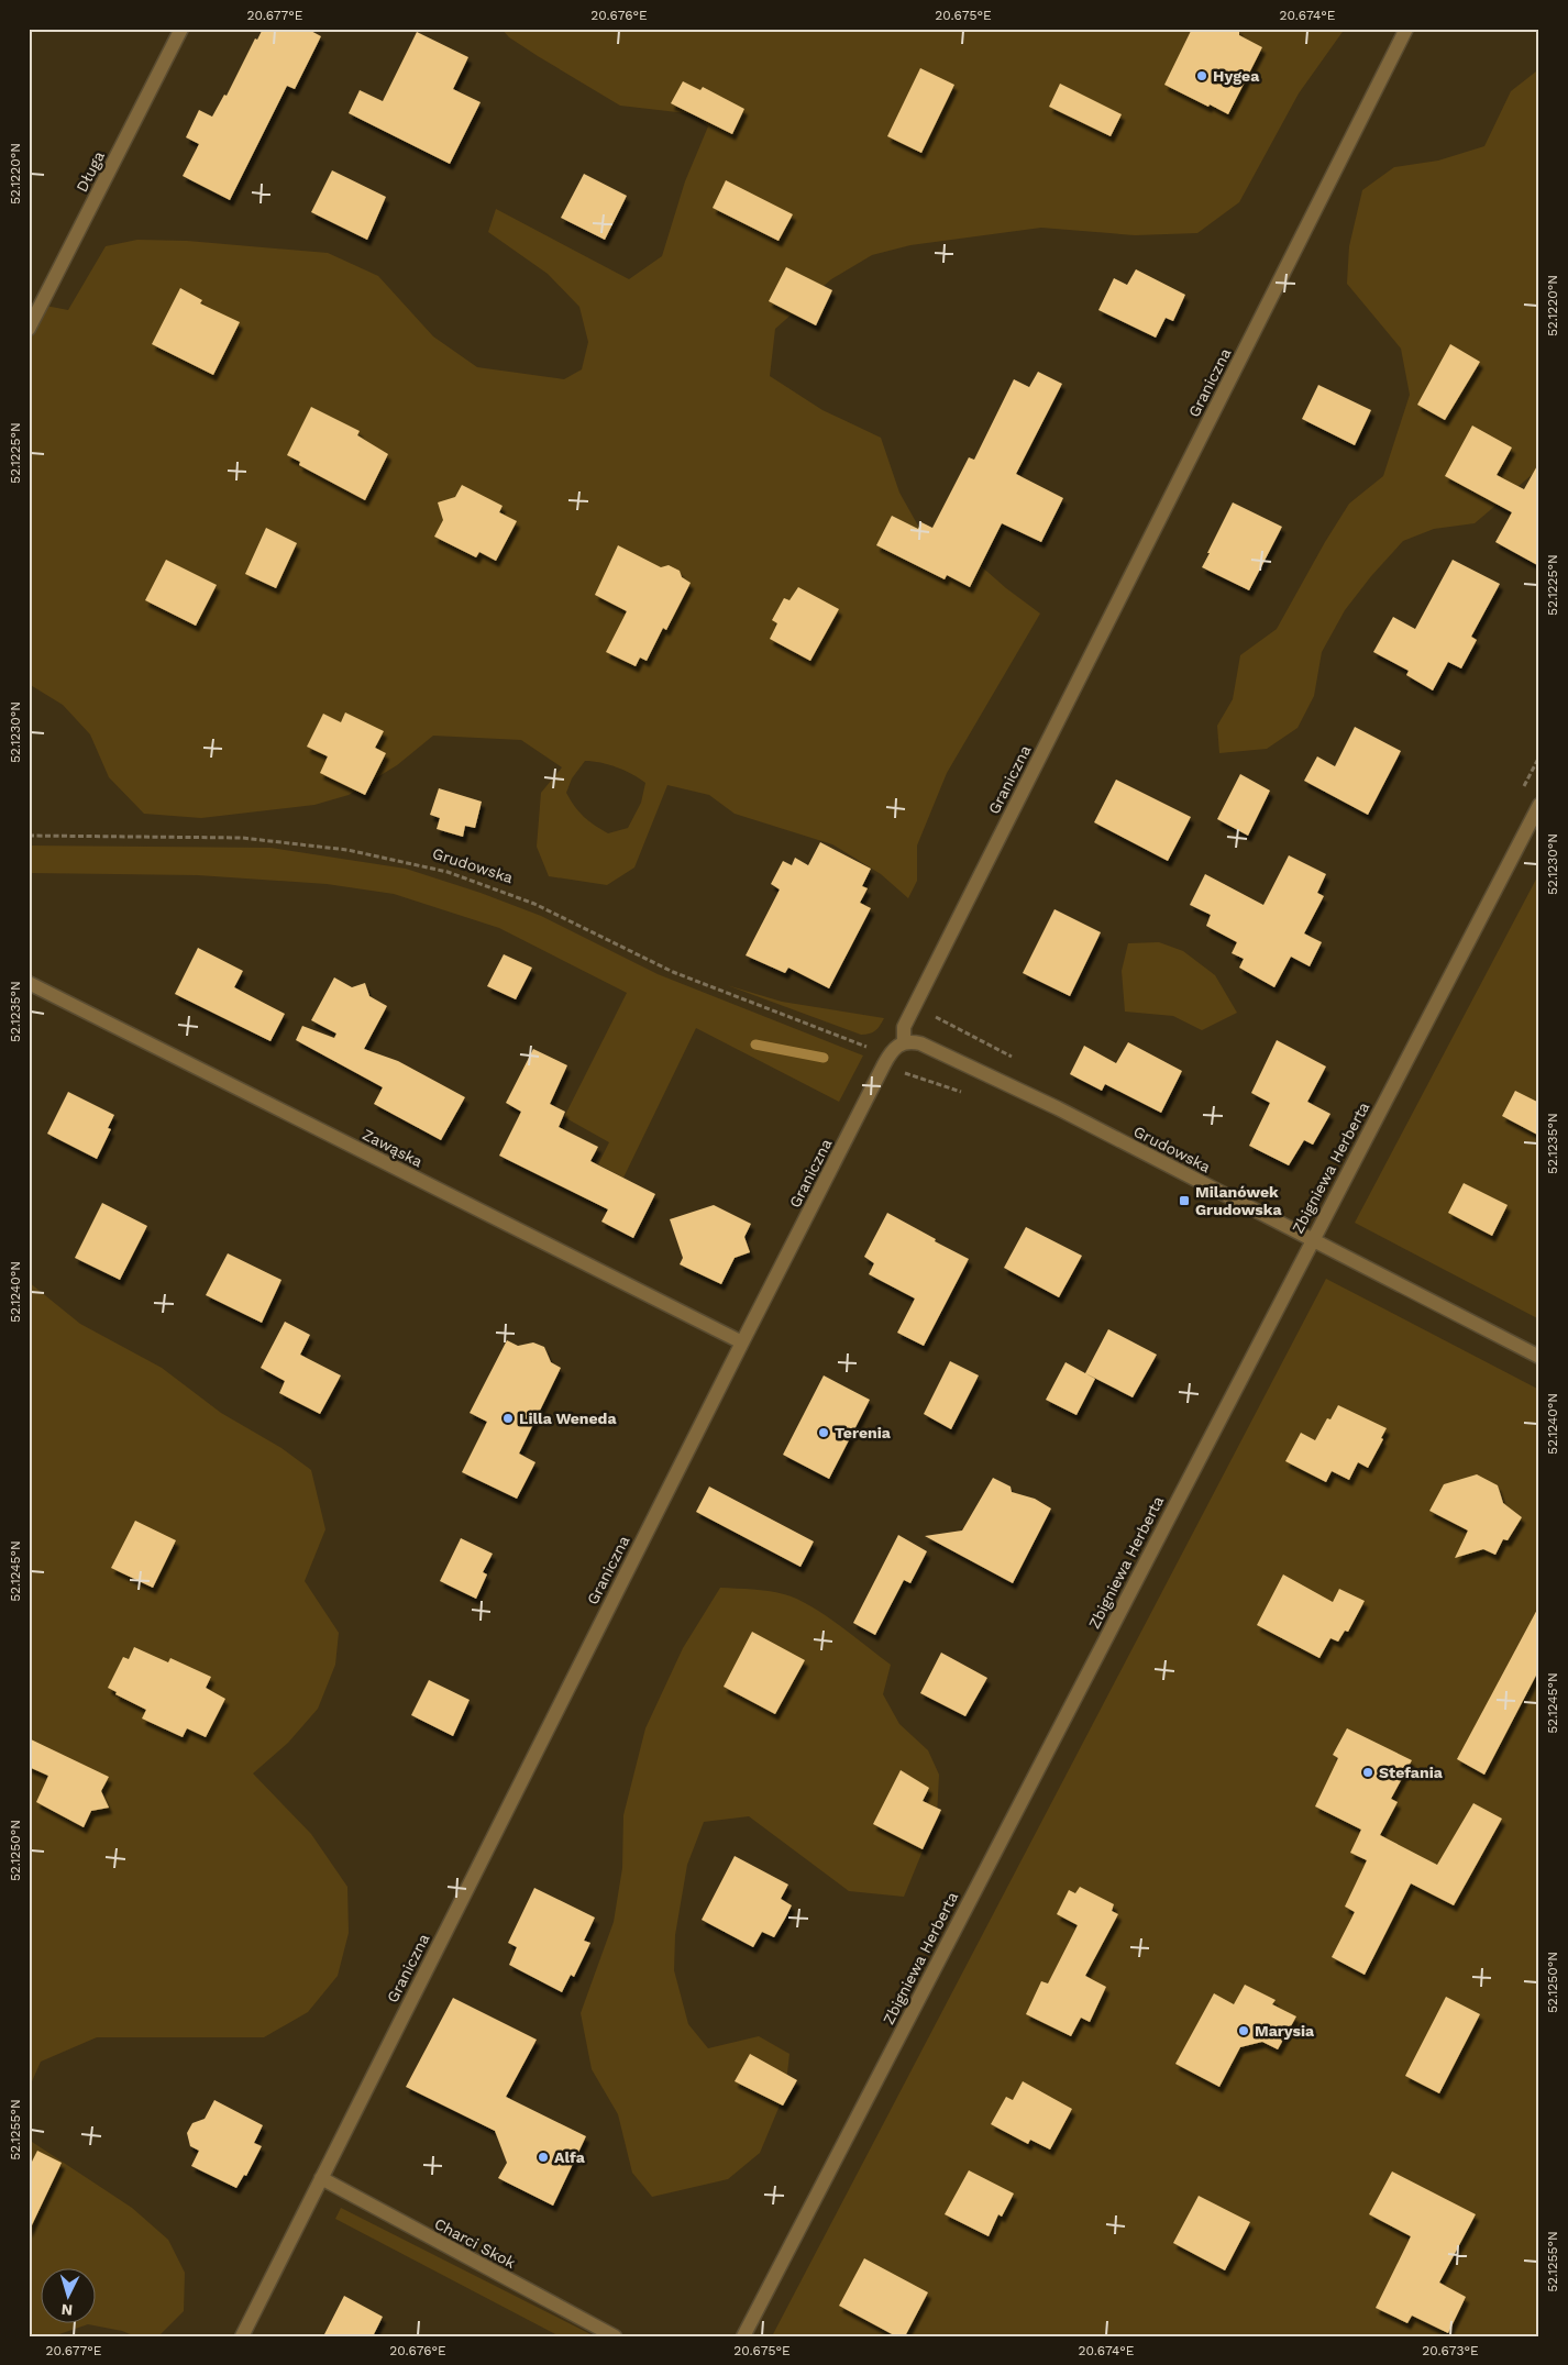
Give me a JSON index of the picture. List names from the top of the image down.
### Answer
{
  "streets": {
    "street": [
      "Długa",
      "Graniczna",
      "Grudowska",
      "Zawąska",
      "Zbigniewa Herberta",
      "Charci Skok"
    ]
  },
  "crossings": [
    ["Graniczna", "Grudowska"],
    ["Graniczna", "Zawąska"],
    ["Graniczna", "Charci Skok"],
    ["Grudowska", "Zbigniewa Herberta"]
  ],
  "places": {
    "other": [
      "Hygea",
      "Lilla Weneda",
      "Terenia",
      "Stefania",
      "Marysia",
      "Alfa"
    ],
    "transit": ["Milanówek Grudowska"]
  },
  "north": "bottom",
  "coordinates": [
    "20.677°E",
    "20.676°E",
    "20.675°E",
    "20.674°E",
    "52.1220°N",
    "52.1225°N",
    "52.1230°N",
    "52.1235°N",
    "52.1240°N",
    "52.1245°N",
    "52.1250°N",
    "52.1255°N",
    "20.673°E"
  ]
}
